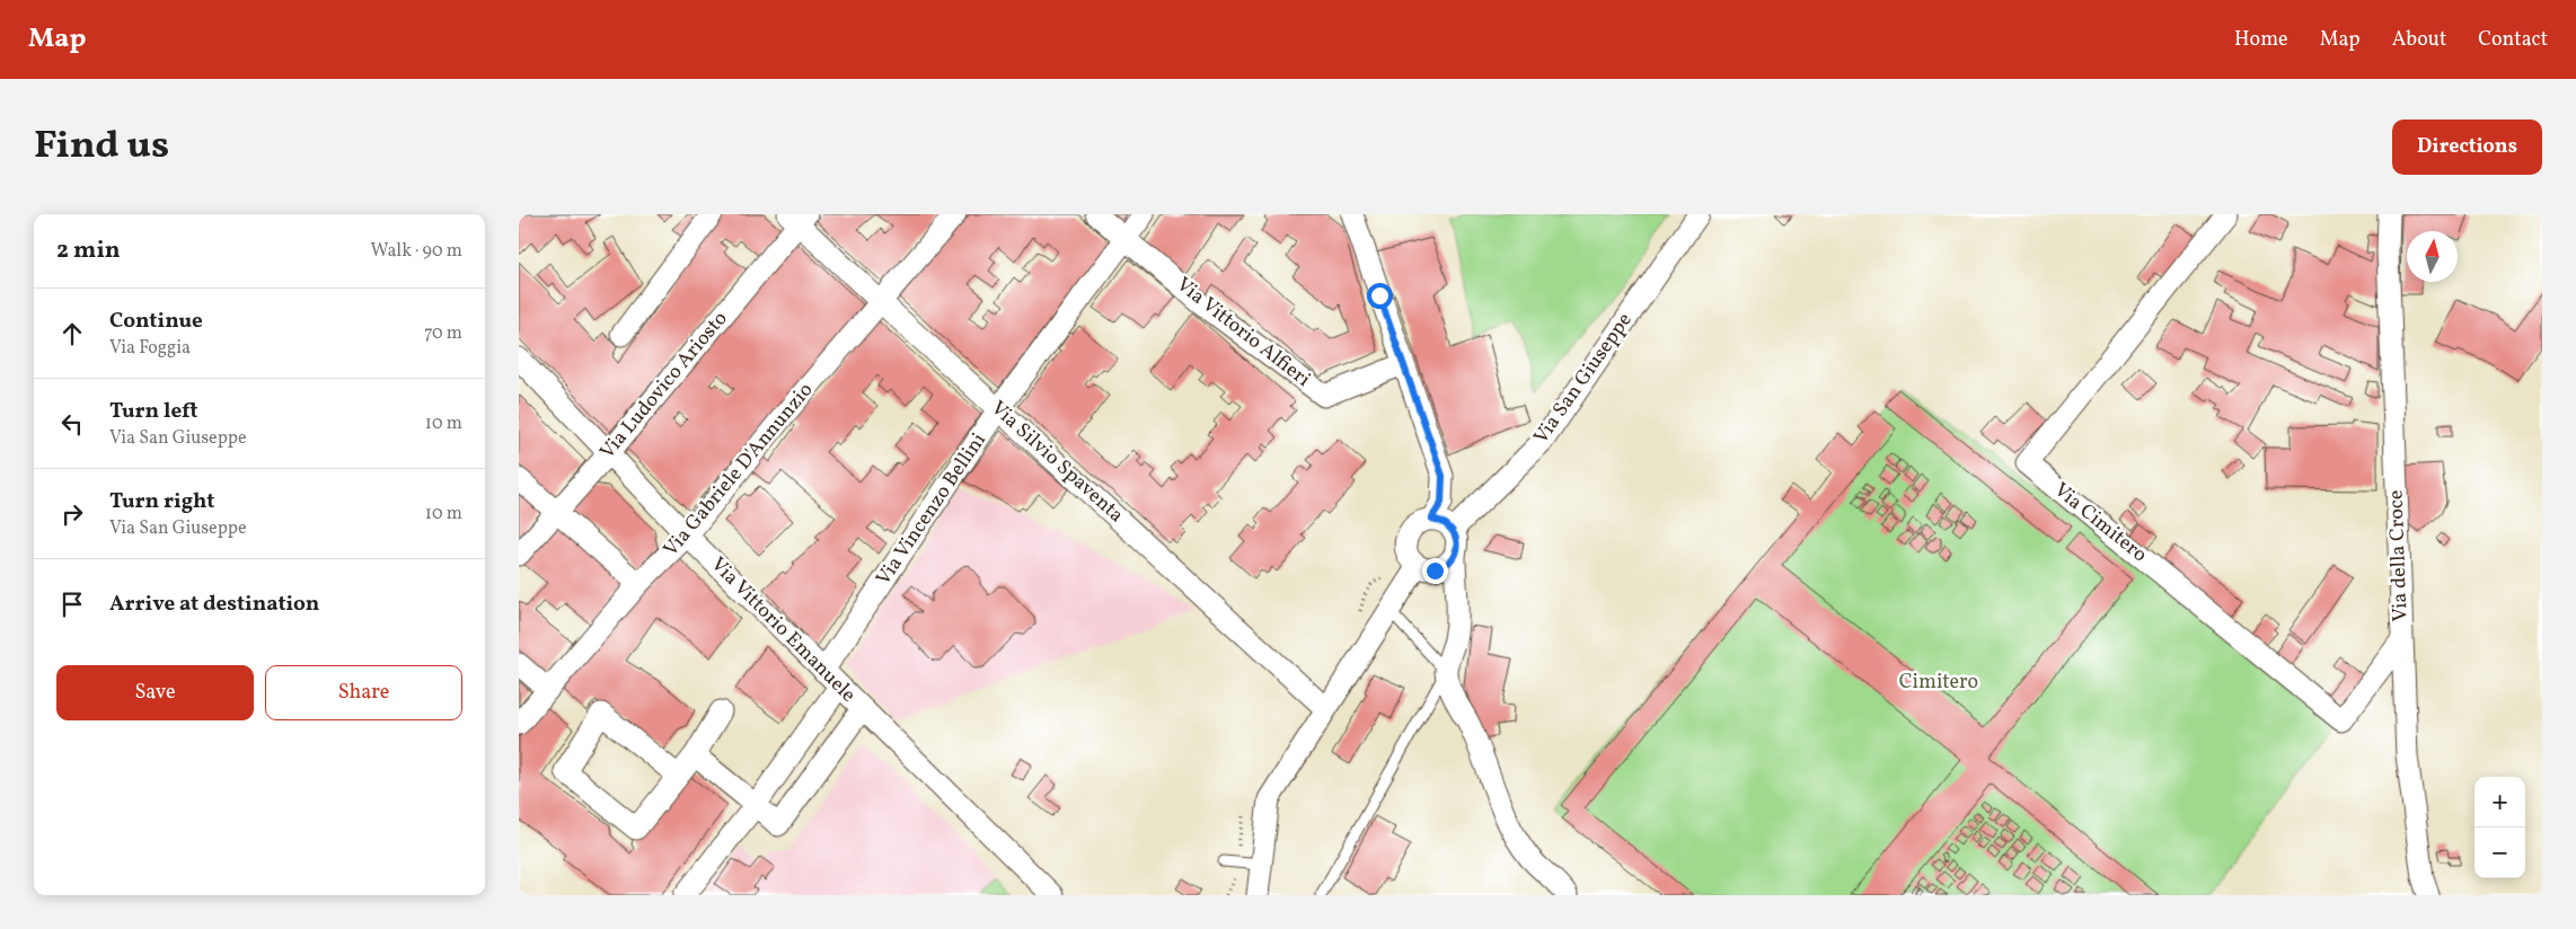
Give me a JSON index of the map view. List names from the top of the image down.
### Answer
{
  "streets": {
    "street": [
      "Via Vittorio Alfieri",
      "Via San Giuseppe",
      "Via Ludovico Ariosto",
      "Via Silvio Spaventa",
      "Via Gabriele D'Annunzio",
      "Via Vincenzo Bellini",
      "Via Cimitero",
      "Via della Croce",
      "Via Vittorio Emanuele"
    ]
  },
  "crossings": [
    ["Via Vittorio Alfieri", "Via Vincenzo Bellini"],
    ["Via Ludovico Ariosto", "Via Silvio Spaventa"],
    ["Via Ludovico Ariosto", "Via Vittorio Emanuele"],
    ["Via Silvio Spaventa", "Via Gabriele D'Annunzio"],
    ["Via Silvio Spaventa", "Via Vincenzo Bellini"],
    ["Via Gabriele D'Annunzio", "Via Vittorio Emanuele"],
    ["Via Vincenzo Bellini", "Via Vittorio Emanuele"],
    ["Via Cimitero", "Via della Croce"]
  ],
  "parks": ["Cimitero"],
  "north": "top",
  "page": {
    "header": "Map",
    "nav": [
      "Home",
      "Map",
      "About",
      "Contact"
    ],
    "title": "Find us",
    "buttons": [
      "Directions",
      ["Save", "Share"]
    ],
    "heading": ["2 min", "Walk · 90 m"],
    "list": [
      ["Continue", "Via Foggia", "70 m"],
      ["Turn left", "Via San Giuseppe", "10 m"],
      ["Turn right", "Via San Giuseppe", "10 m"],
      "Arrive at destination"
    ],
    "map_buttons": ["+", "−"]
  }
}
